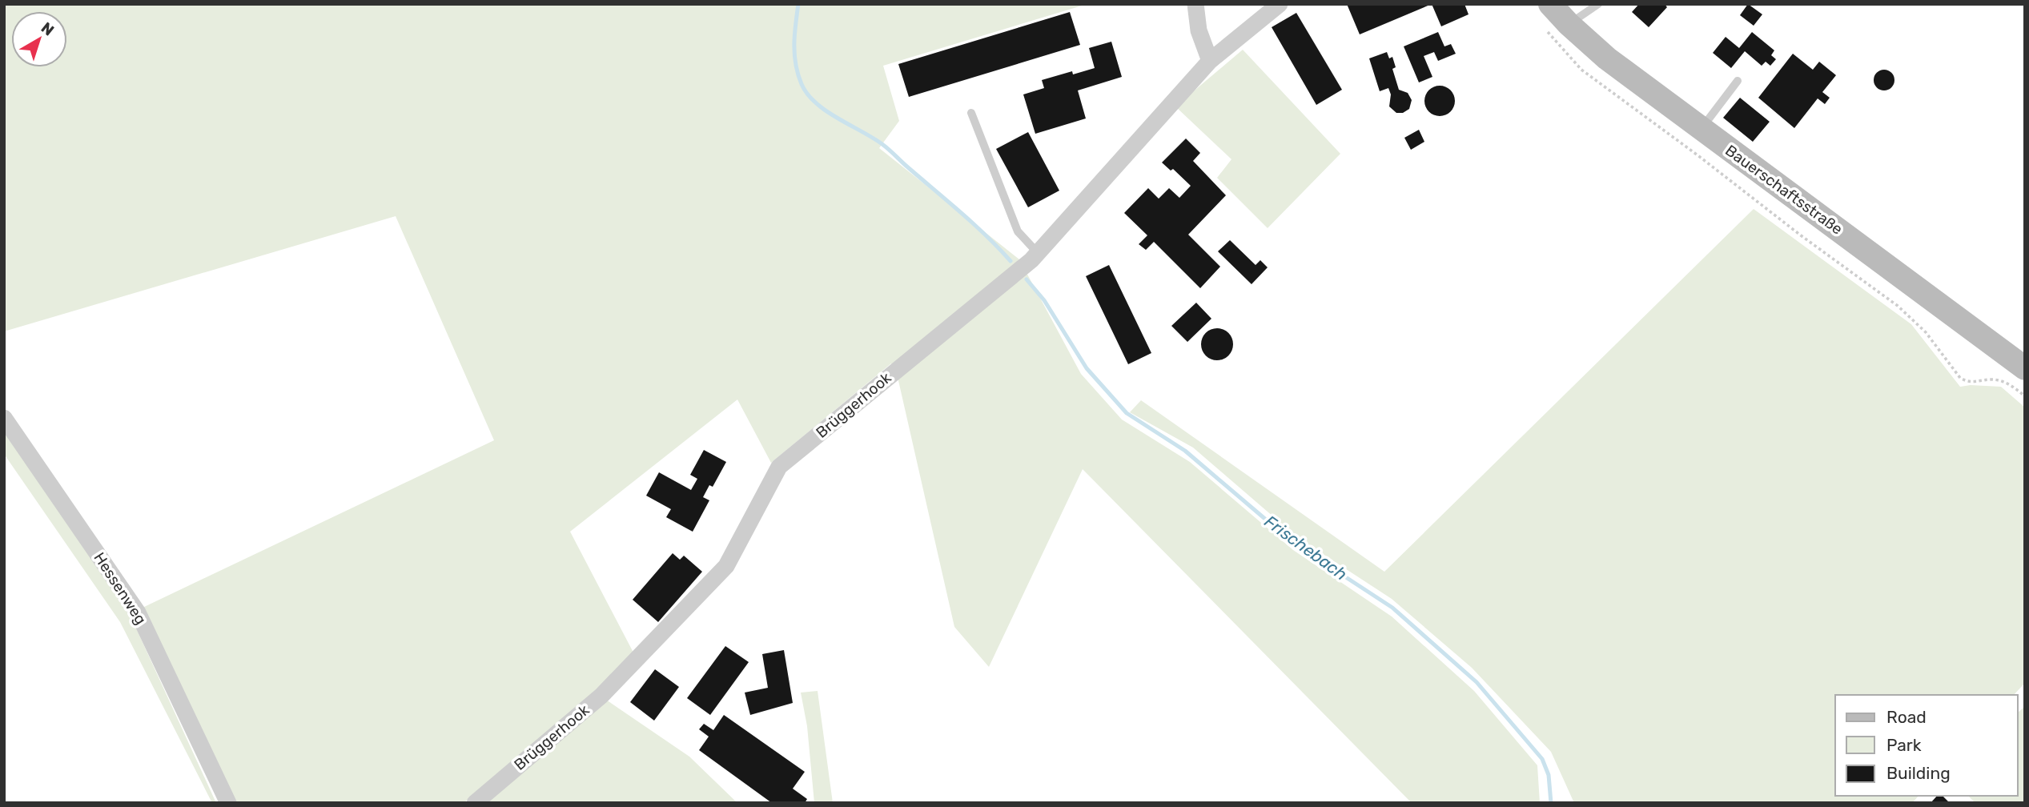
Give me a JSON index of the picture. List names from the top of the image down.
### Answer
{
  "streets": {
    "street": ["Bauerschaftsstraße", "Brüggerhook", "Hessenweg"]
  },
  "water": ["Frischebach"],
  "legend": ["Road", "Park", "Building"],
  "north": "top right"
}
